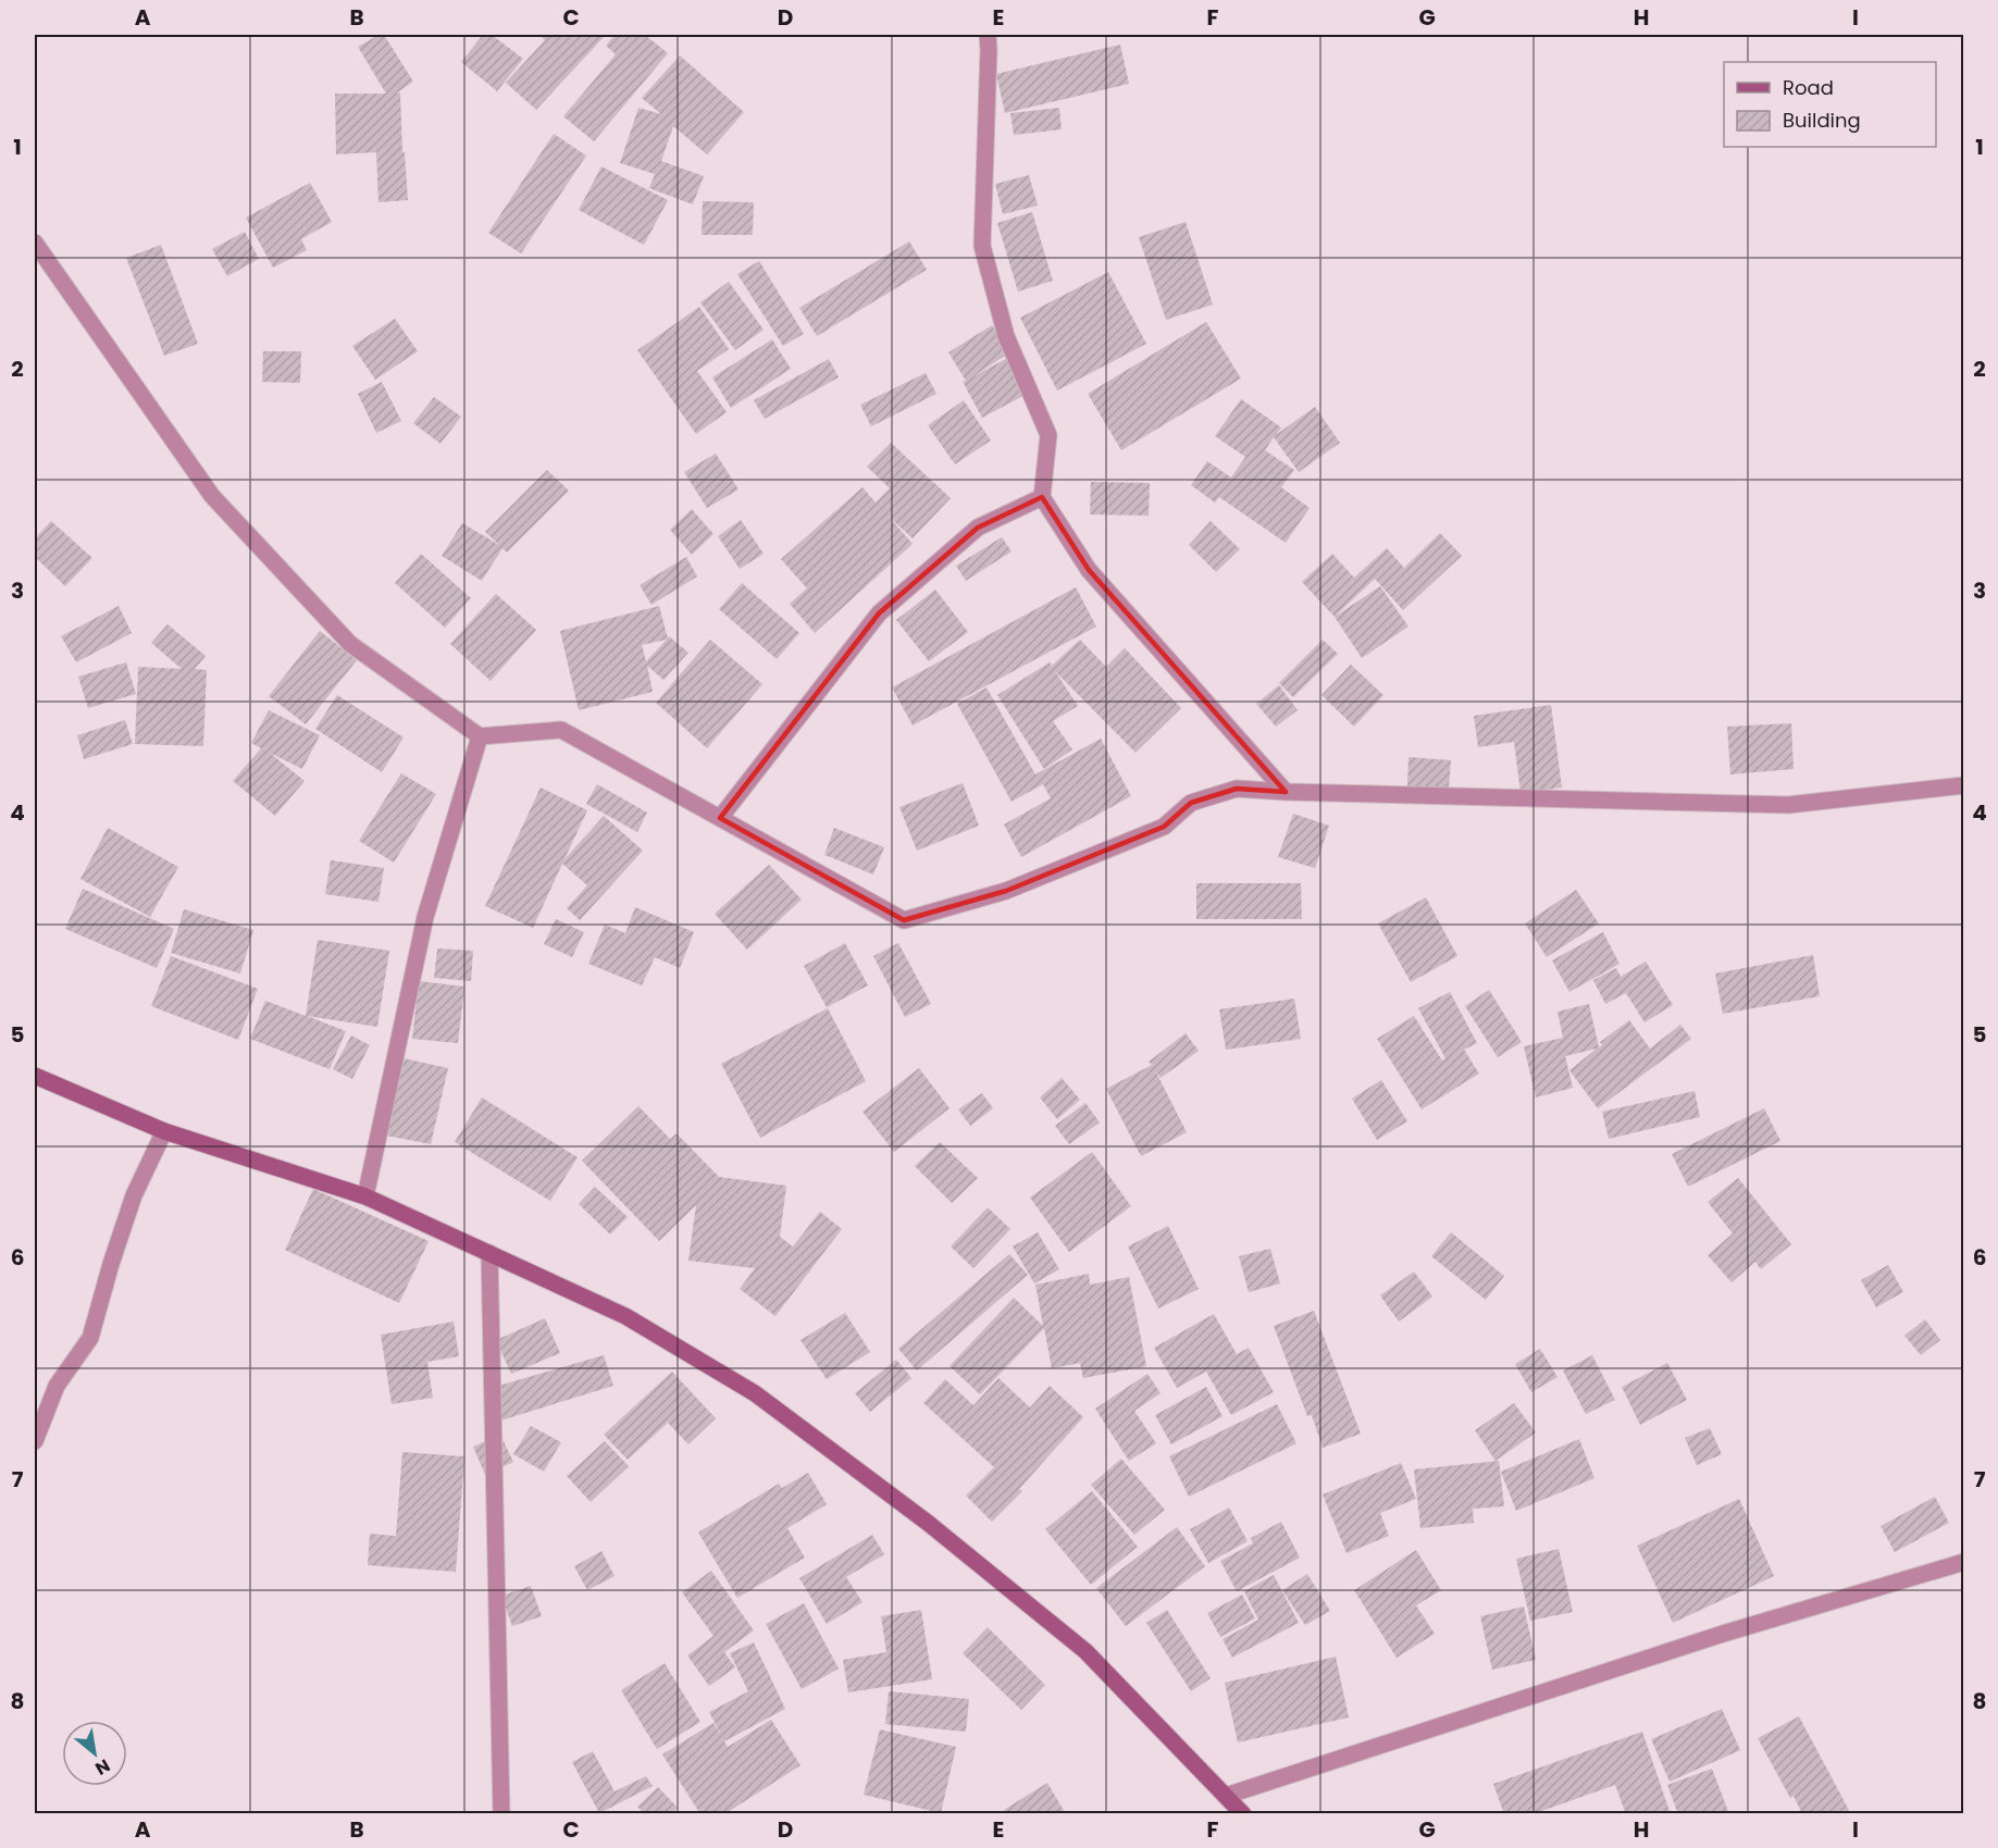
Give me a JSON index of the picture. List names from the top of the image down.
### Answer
{
  "legend": ["Road", "Building"],
  "north": "bottom right",
  "grid": {
    "columns": [
      "A",
      "B",
      "C",
      "D",
      "E",
      "F",
      "G",
      "H",
      "I"
    ],
    "rows": [
      "1",
      "2",
      "3",
      "4",
      "5",
      "6",
      "7",
      "8"
    ]
  }
}
